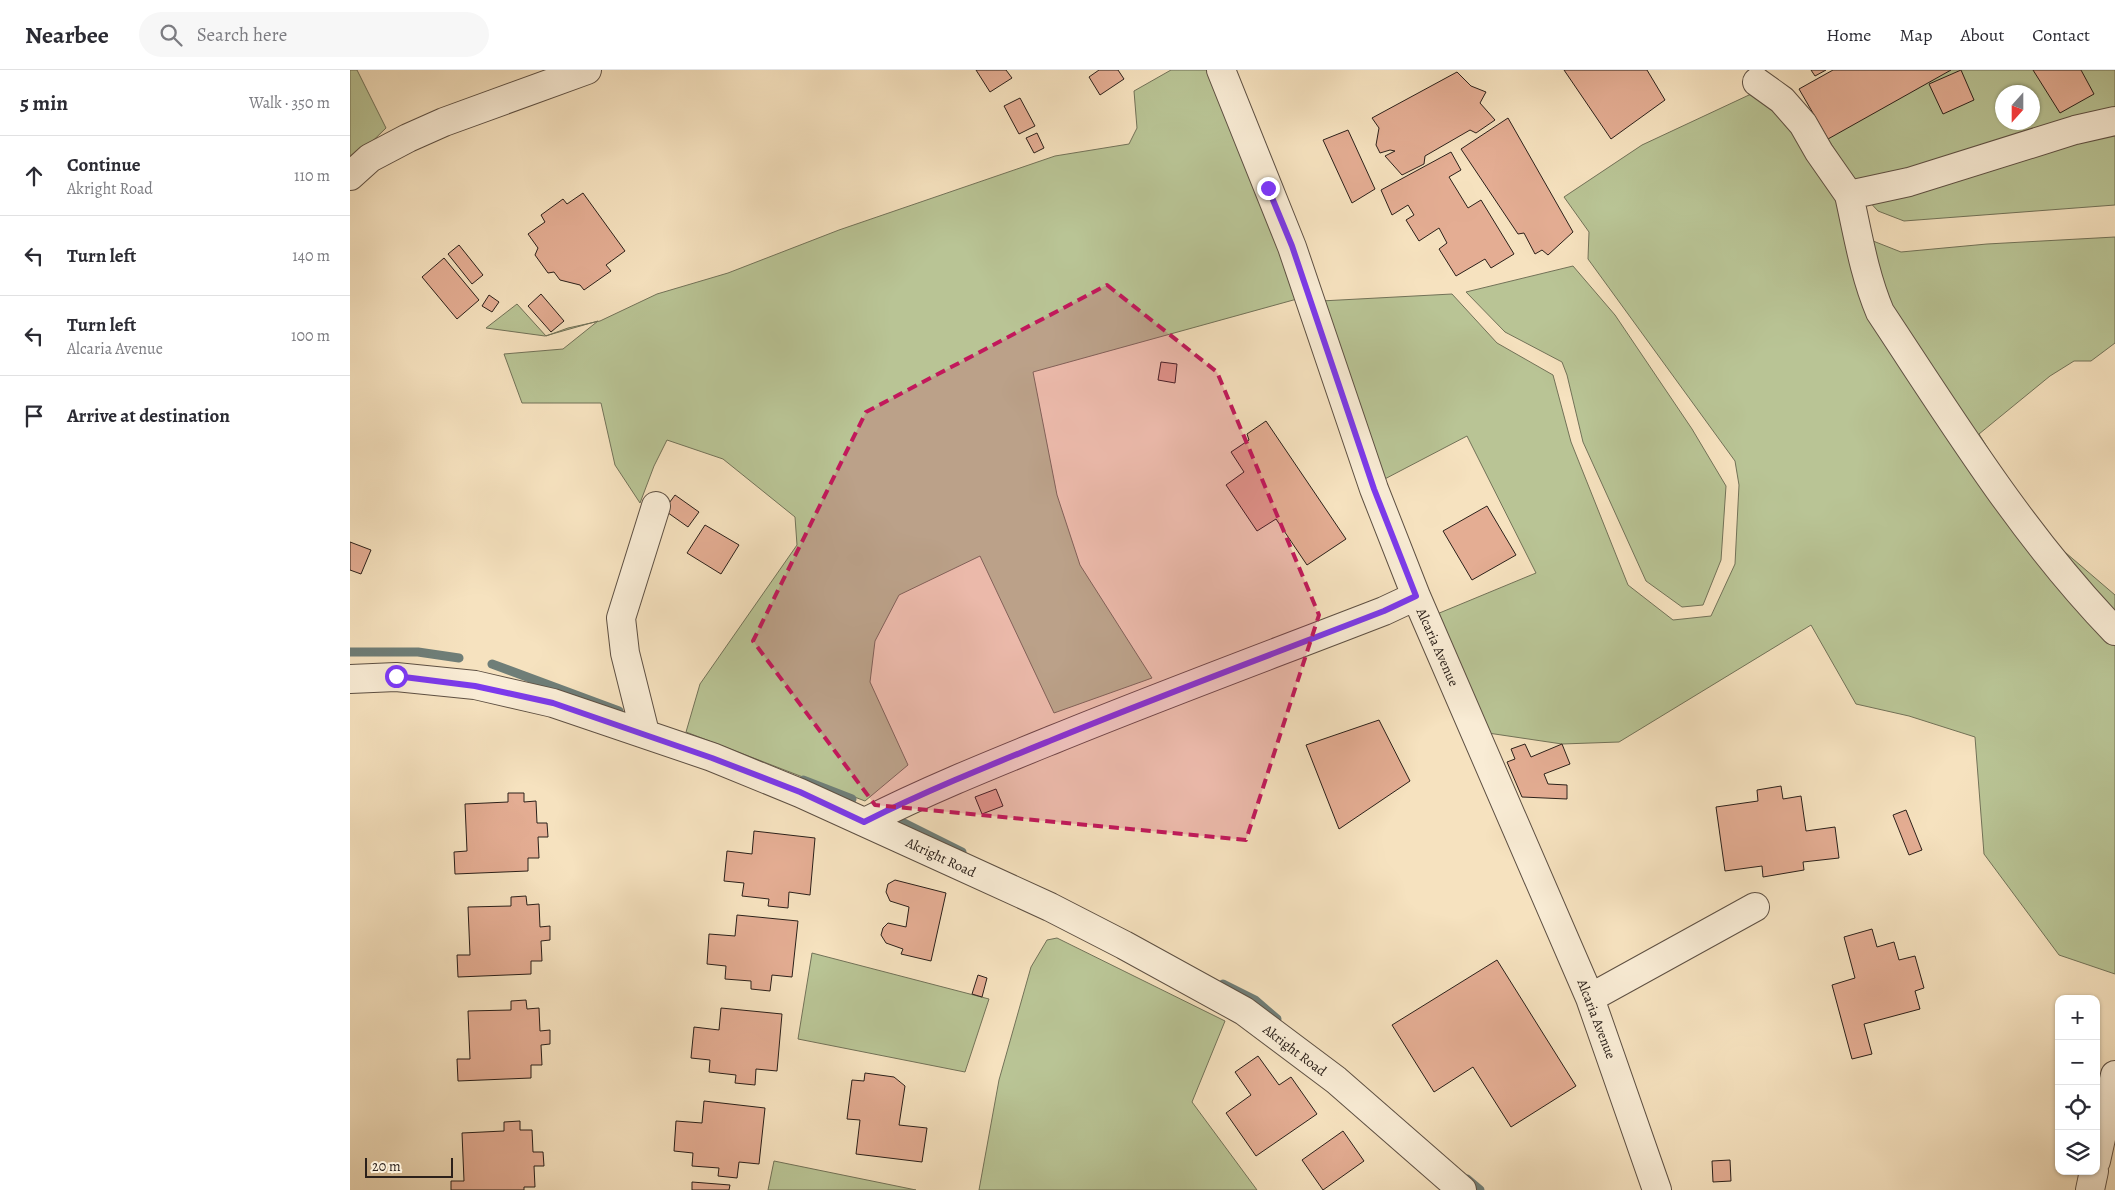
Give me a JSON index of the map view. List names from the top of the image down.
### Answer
{
  "streets": {
    "street": ["Alcaria Avenue", "Akright Road"]
  },
  "scale_bar": "20 m",
  "north": "bottom",
  "page": {
    "header": "Nearbee",
    "search": "Search here",
    "nav": [
      "Home",
      "Map",
      "About",
      "Contact"
    ],
    "heading": ["5 min", "Walk · 350 m"],
    "list": [
      ["Continue", "Akright Road", "110 m"],
      ["Turn left", "140 m"],
      ["Turn left", "Alcaria Avenue", "100 m"],
      "Arrive at destination"
    ],
    "map_buttons": ["+", "−"],
    "scale": "20 m"
  }
}
